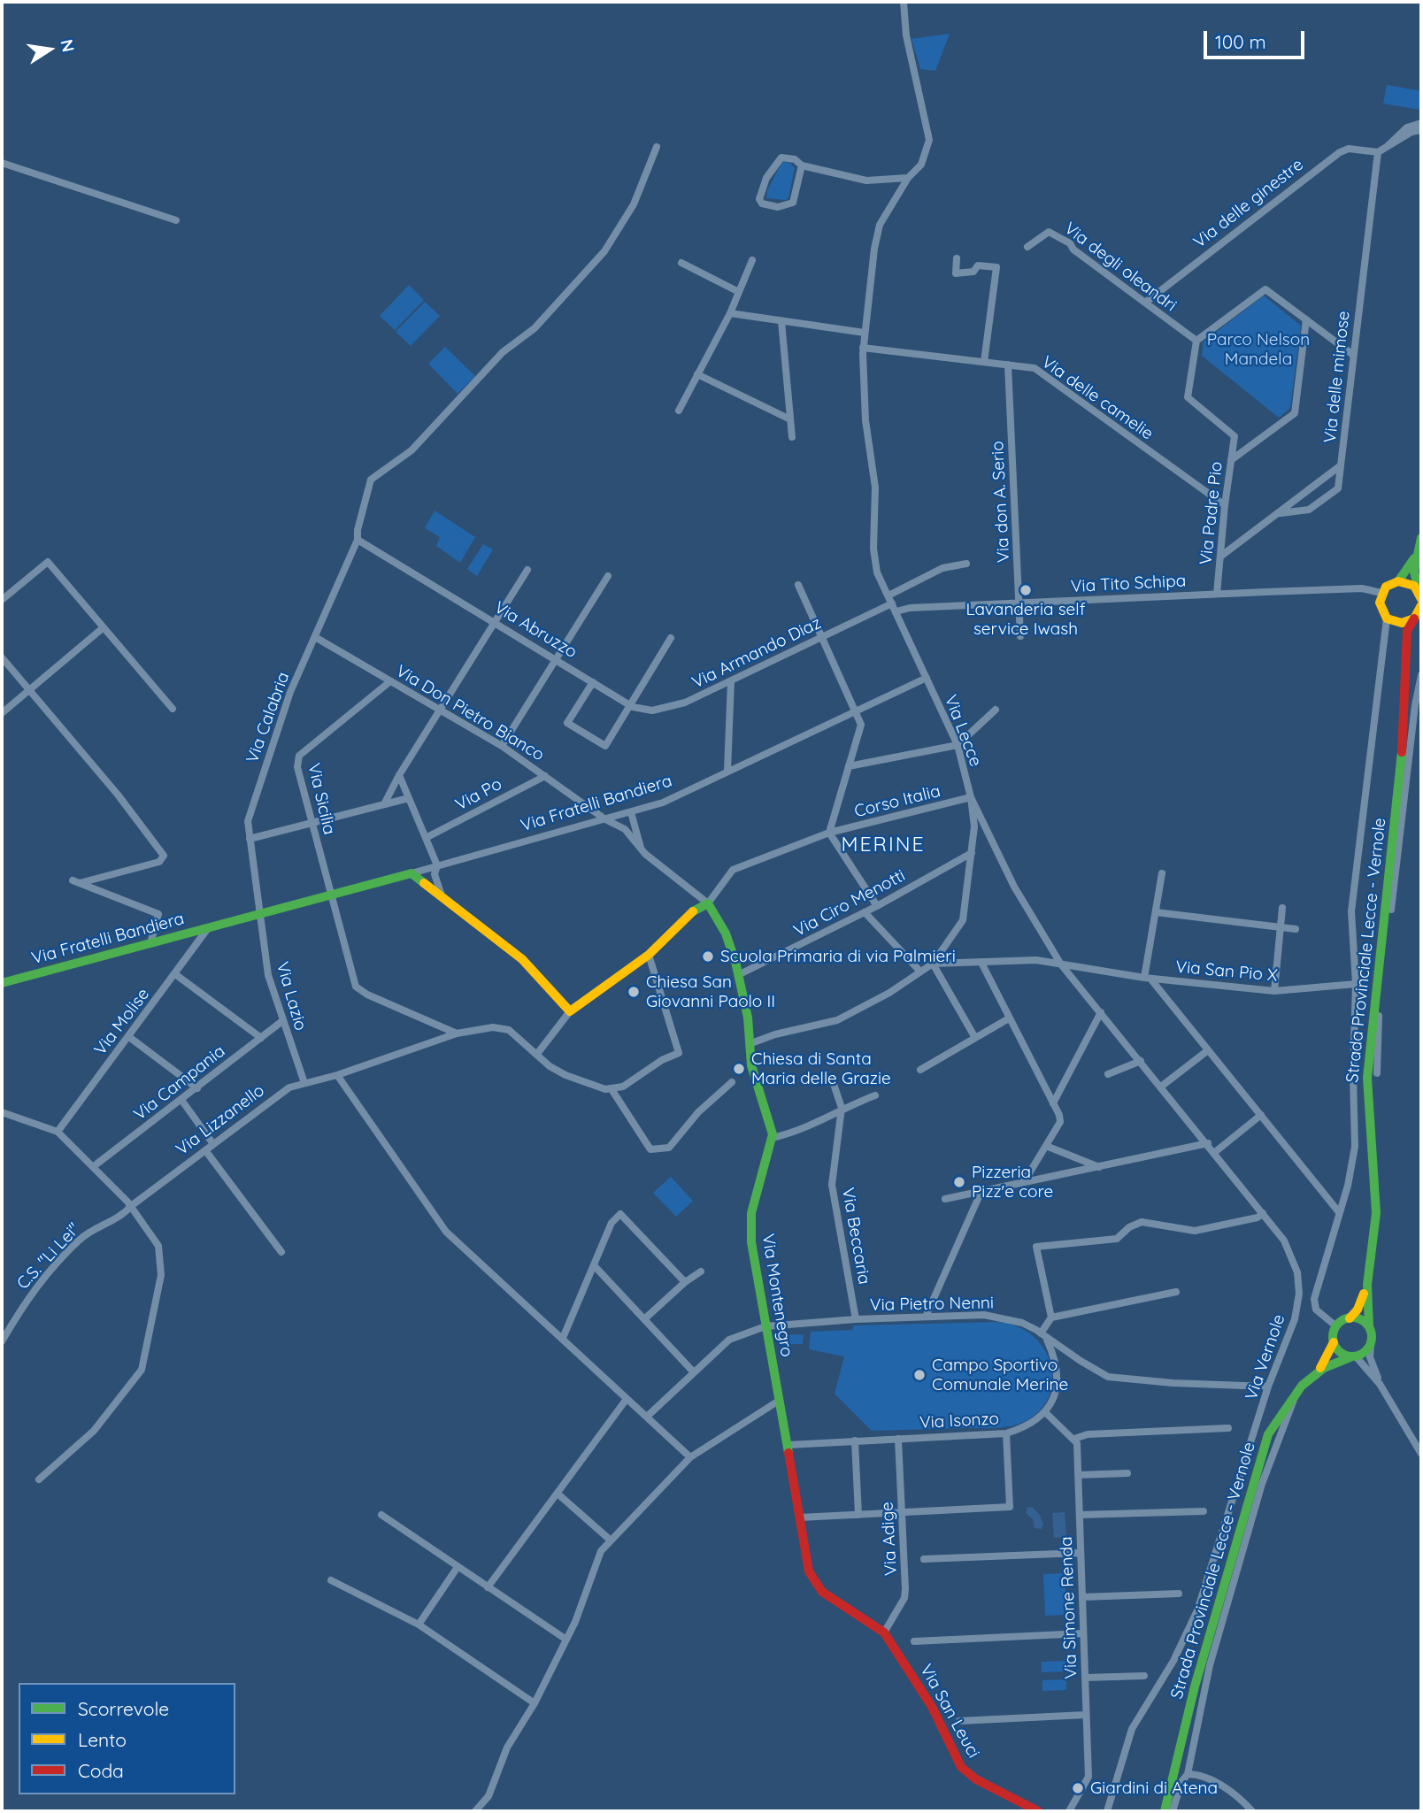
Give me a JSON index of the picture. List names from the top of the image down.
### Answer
{
  "streets": {
    "street": [
      "Via delle ginestre",
      "Via degli oleandri",
      "Via delle mimose",
      "Via delle camelie",
      "Via don A. Serio",
      "Via Padre Pio",
      "Via Tito Schipa",
      "Via Abruzzo",
      "Via Armando Diaz",
      "Via Don Pietro Bianco",
      "Via Calabria",
      "Via Lecce",
      "Via Po",
      "Via Sicilia",
      "Corso Italia",
      "Via Fratelli Bandiera",
      "Via Ciro Menotti",
      "Strada Provinciale Lecce - Vernole",
      "Via San Pio X",
      "Via Lazio",
      "Via Molise",
      "Via Campania",
      "Via Lizzanello",
      "Via Beccaria",
      "C.S. \"Li Lei\"",
      "Via Montenegro",
      "Via Pietro Nenni",
      "Via Vernole",
      "Via Isonzo",
      "Via Adige",
      "Via Simone Renda",
      "Via San Leuci"
    ]
  },
  "crossings": [
    ["Via delle ginestre", "Via degli oleandri"],
    ["Via delle ginestre", "Via delle mimose"],
    ["Via degli oleandri", "Via Padre Pio"],
    ["Via delle mimose", "Via Padre Pio"],
    ["Via delle camelie", "Via don A. Serio"],
    ["Via delle camelie", "Via Padre Pio"],
    ["Via delle camelie", "Via Lecce"],
    ["Via don A. Serio", "Via Tito Schipa"],
    ["Via Padre Pio", "Via Tito Schipa"],
    ["Via Tito Schipa", "Via Lecce"],
    ["Via Tito Schipa", "Strada Provinciale Lecce - Vernole"],
    ["Via Abruzzo", "Via Armando Diaz"],
    ["Via Abruzzo", "Via Calabria"],
    ["Via Armando Diaz", "Via Lecce"],
    ["Via Don Pietro Bianco", "Via Calabria"],
    ["Via Don Pietro Bianco", "Via Po"],
    ["Via Don Pietro Bianco", "Via Sicilia"],
    ["Via Don Pietro Bianco", "Corso Italia"],
    ["Via Don Pietro Bianco", "Via Fratelli Bandiera"],
    ["Via Don Pietro Bianco", "Via Montenegro"],
    ["Via Calabria", "Via Fratelli Bandiera"],
    ["Via Calabria", "Via Lazio"],
    ["Via Lecce", "Corso Italia"],
    ["Via Lecce", "Via Fratelli Bandiera"],
    ["Via Lecce", "Via Ciro Menotti"],
    ["Via Lecce", "Via Montenegro"],
    ["Via Lecce", "Via Vernole"],
    ["Via Sicilia", "Via Fratelli Bandiera"],
    ["Via Sicilia", "Via Lizzanello"],
    ["Corso Italia", "Via Montenegro"],
    ["Corso Italia", "Via Vernole"],
    ["Via Fratelli Bandiera", "Via Lazio"],
    ["Via Fratelli Bandiera", "Via Molise"],
    ["Via Ciro Menotti", "Via Montenegro"],
    ["Via San Pio X", "Via Vernole"],
    ["Via Lazio", "Via Campania"],
    ["Via Lazio", "Via Lizzanello"],
    ["Via Lizzanello", "C.S. \"Li Lei\""],
    ["Via Beccaria", "Via Pietro Nenni"],
    ["Via Montenegro", "Via Pietro Nenni"],
    ["Via Montenegro", "Via Isonzo"],
    ["Via Montenegro", "Via San Leuci"],
    ["Via Pietro Nenni", "Via Vernole"],
    ["Via Isonzo", "Via Adige"],
    ["Via Isonzo", "Via San Leuci"],
    ["Via Adige", "Via San Leuci"]
  ],
  "districts": ["MERINE"],
  "parks": ["Parco Nelson Mandela"],
  "places": [
    "Lavanderia self service Iwash",
    "Scuola Primaria di via Palmieri",
    "Chiesa San Giovanni Paolo II",
    "Chiesa di Santa Maria delle Grazie",
    "Pizzeria Pizz'e core",
    "Campo Sportivo Comunale Merine",
    "Giardini di Atena"
  ],
  "legend": ["Scorrevole", "Lento", "Coda"],
  "scale_bar": "100 m",
  "north": "right"
}
